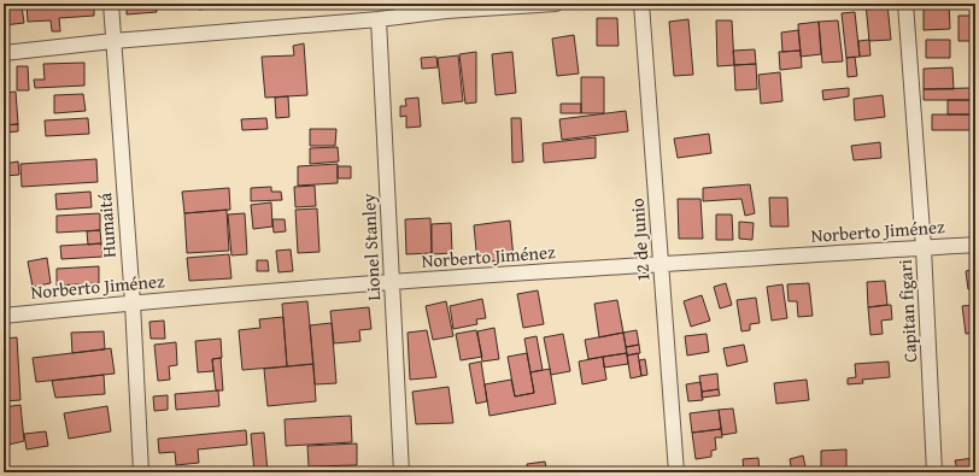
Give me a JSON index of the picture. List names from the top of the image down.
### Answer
{
  "streets": {
    "street": [
      "Humaitá",
      "Norberto Jiménez",
      "12 de Junio",
      "Lionel Stanley",
      "Capitan figari"
    ]
  },
  "crossings": [
    ["Humaitá", "Norberto Jiménez"],
    ["Norberto Jiménez", "12 de Junio"],
    ["Norberto Jiménez", "Lionel Stanley"],
    ["Norberto Jiménez", "Capitan figari"]
  ]
}
